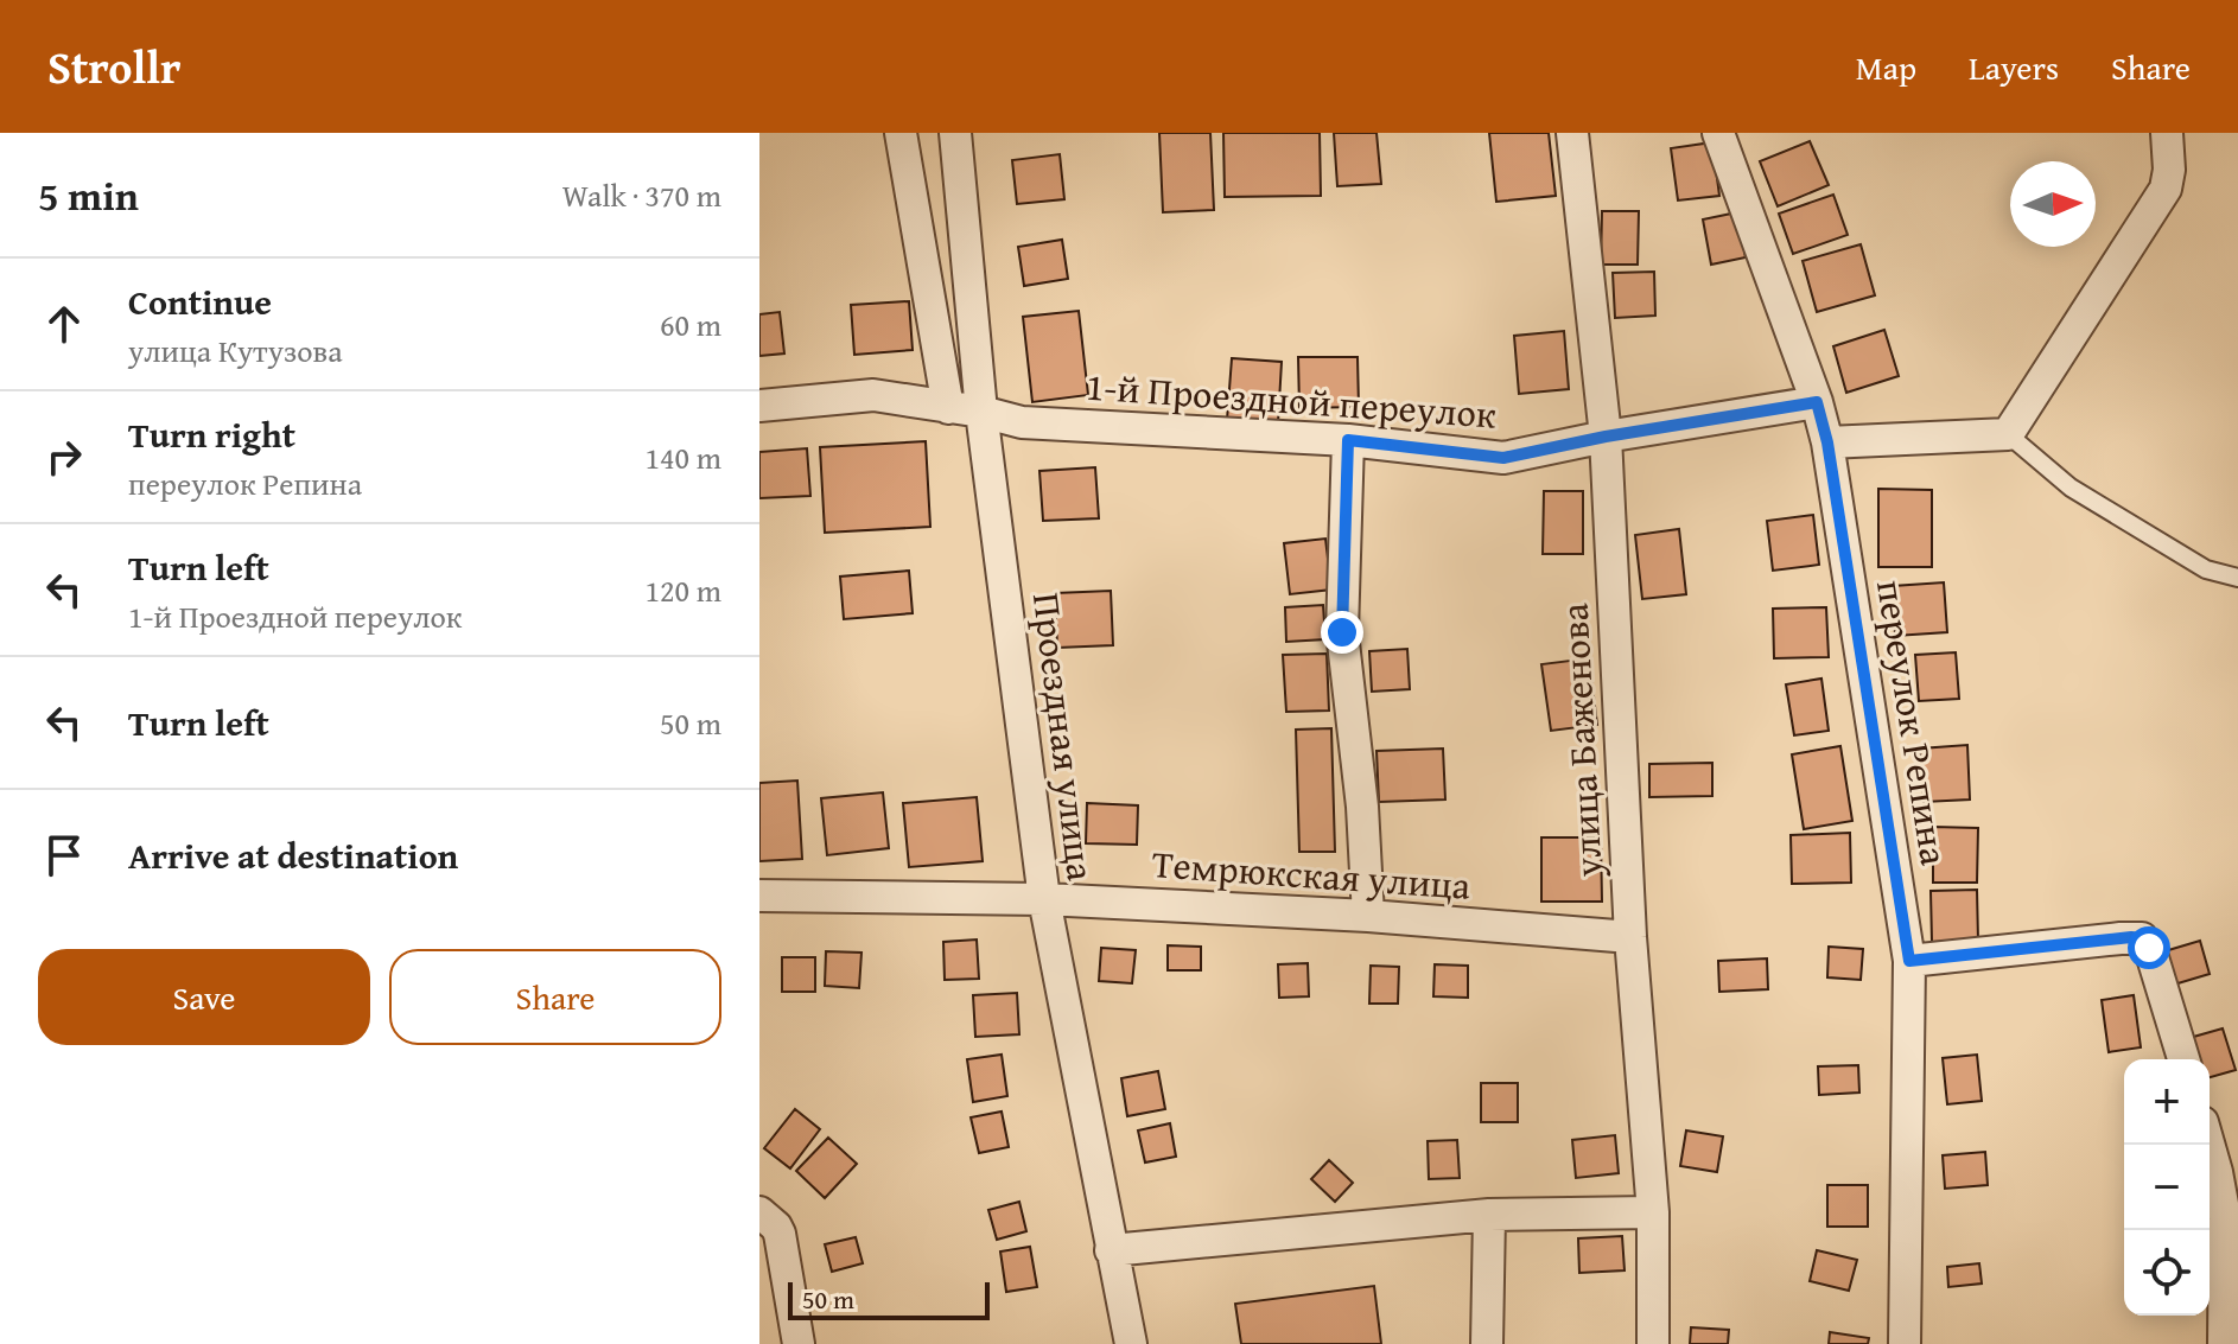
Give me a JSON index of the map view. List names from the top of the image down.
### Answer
{
  "streets": {
    "street": [
      "1-й Проездной переулок",
      "переулок Репина",
      "Проездная улица",
      "улица Баженова",
      "Темрюкская улица"
    ]
  },
  "crossings": [
    ["1-й Проездной переулок", "переулок Репина"],
    ["1-й Проездной переулок", "Проездная улица"],
    ["1-й Проездной переулок", "улица Баженова"],
    ["Проездная улица", "Темрюкская улица"],
    ["улица Баженова", "Темрюкская улица"]
  ],
  "scale_bar": "50 m",
  "north": "right",
  "page": {
    "header": "Strollr",
    "nav": ["Map", "Layers", "Share"],
    "heading": ["5 min", "Walk · 370 m"],
    "list": [
      ["Continue", "улица Кутузова", "60 m"],
      ["Turn right", "переулок Репина", "140 m"],
      ["Turn left", "1-й Проездной переулок", "120 m"],
      ["Turn left", "50 m"],
      "Arrive at destination"
    ],
    "buttons": ["Save", "Share"],
    "map_buttons": ["+", "−"],
    "scale": "50 m"
  }
}
